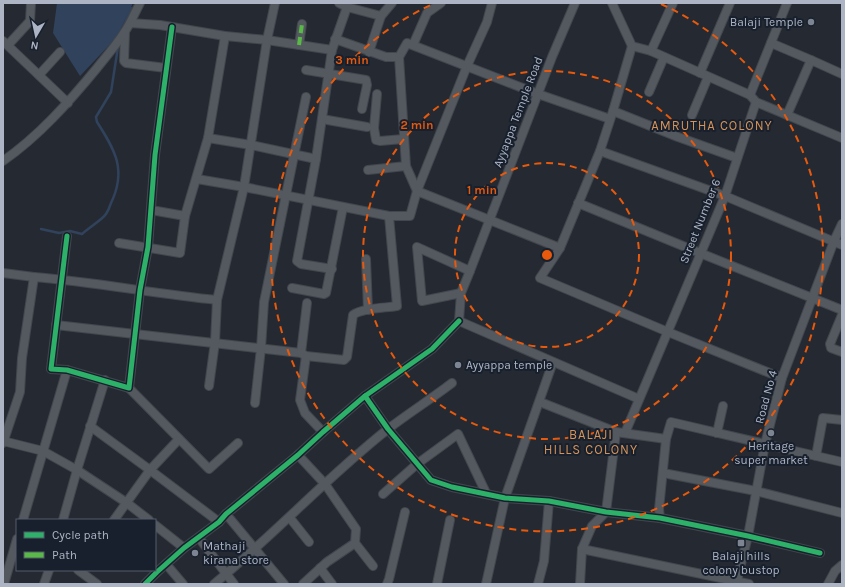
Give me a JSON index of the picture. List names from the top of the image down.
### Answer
{
  "streets": {
    "street": ["Ayyappa Temple Road", "Street Number 6", "Road No 4"]
  },
  "districts": ["AMRUTHA COLONY", "BALAJI HILLS COLONY"],
  "places": {
    "other": [
      "Balaji Temple",
      "Ayyappa temple",
      "Heritage super market",
      "Mathaji kirana store"
    ],
    "transit": ["Balaji hills colony bustop"]
  },
  "legend": ["Cycle path", "Path"],
  "north": "bottom",
  "rings": ["3 min", "2 min", "1 min"]
}
